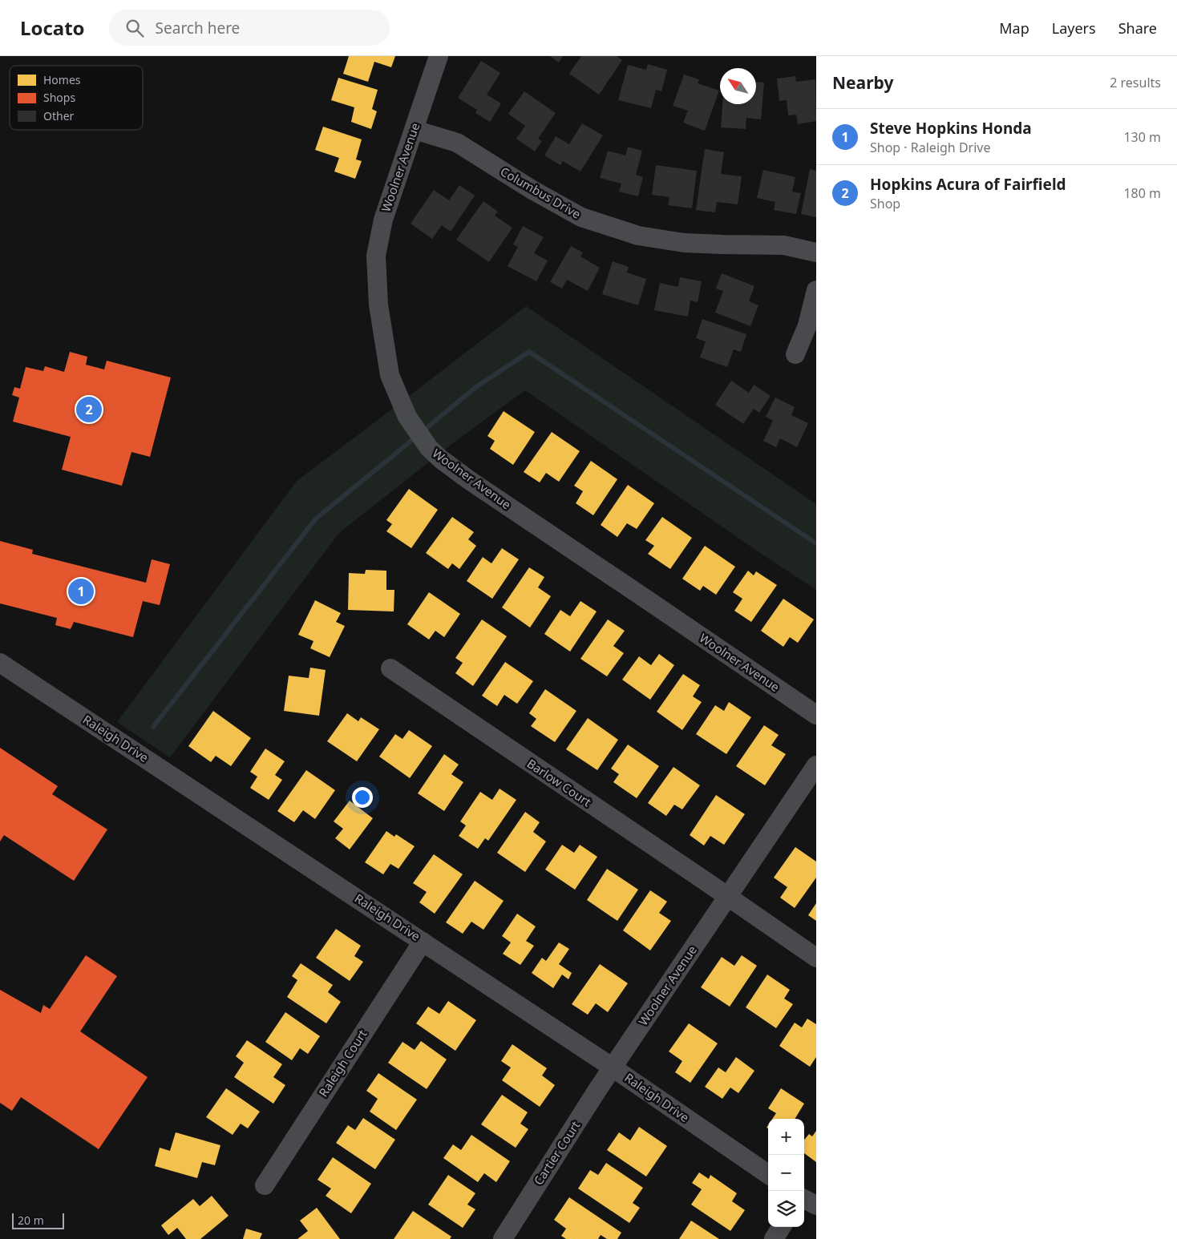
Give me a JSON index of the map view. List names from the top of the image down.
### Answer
{
  "streets": {
    "street": [
      "Woolner Avenue",
      "Columbus Drive",
      "Raleigh Drive",
      "Barlow Court",
      "Raleigh Court",
      "Cartier Court"
    ]
  },
  "crossings": [
    ["Woolner Avenue", "Columbus Drive"],
    ["Woolner Avenue", "Raleigh Drive"],
    ["Woolner Avenue", "Barlow Court"],
    ["Woolner Avenue", "Cartier Court"],
    ["Raleigh Drive", "Raleigh Court"],
    ["Raleigh Drive", "Cartier Court"]
  ],
  "legend": ["Homes", "Shops", "Other"],
  "scale_bar": "20 m",
  "north": "top left",
  "page": {
    "header": "Locato",
    "search": "Search here",
    "nav": ["Map", "Layers", "Share"],
    "heading": ["Nearby", "2 results"],
    "list": [
      {
        "mark": "1",
        "name": "Steve Hopkins Honda",
        "note": "Shop · Raleigh Drive",
        "value": "130 m"
      },
      {
        "mark": "2",
        "name": "Hopkins Acura of Fairfield",
        "note": "Shop",
        "value": "180 m"
      }
    ],
    "pins": ["2", "1"],
    "map_buttons": ["+", "−"],
    "scale": "20 m"
  }
}
